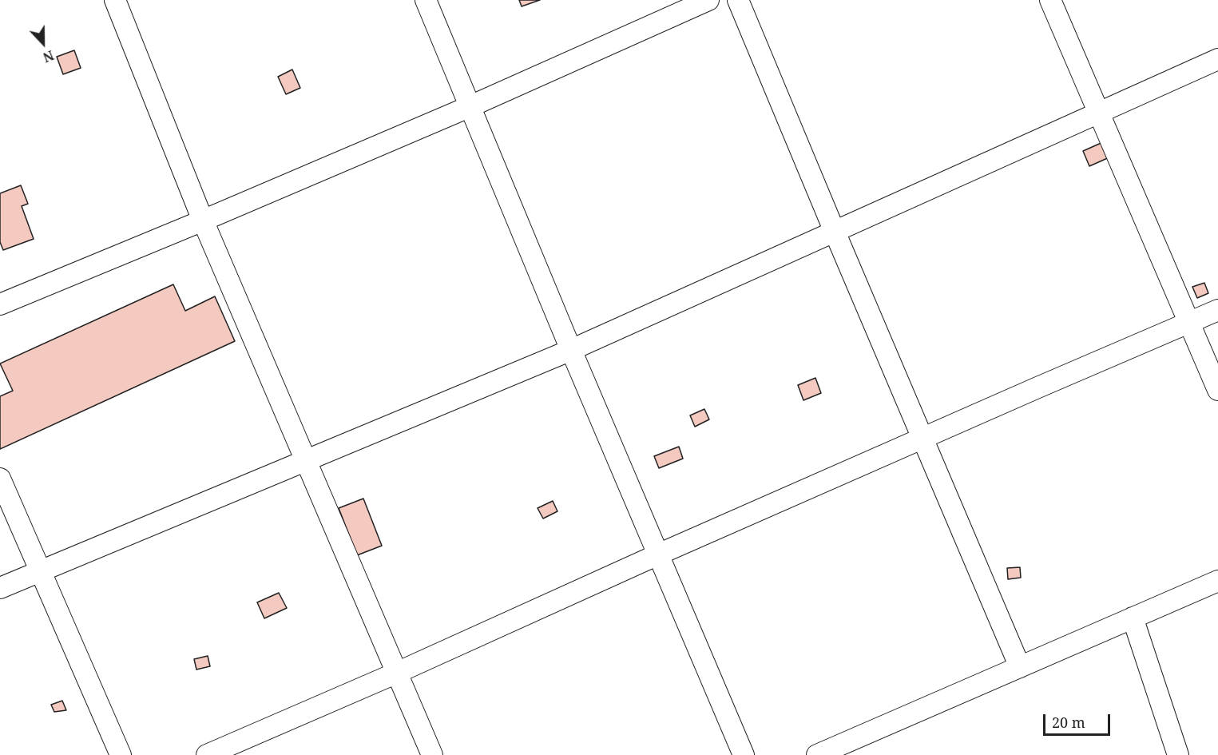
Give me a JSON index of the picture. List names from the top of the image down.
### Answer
{
  "scale_bar": "20 m",
  "north": "bottom"
}
